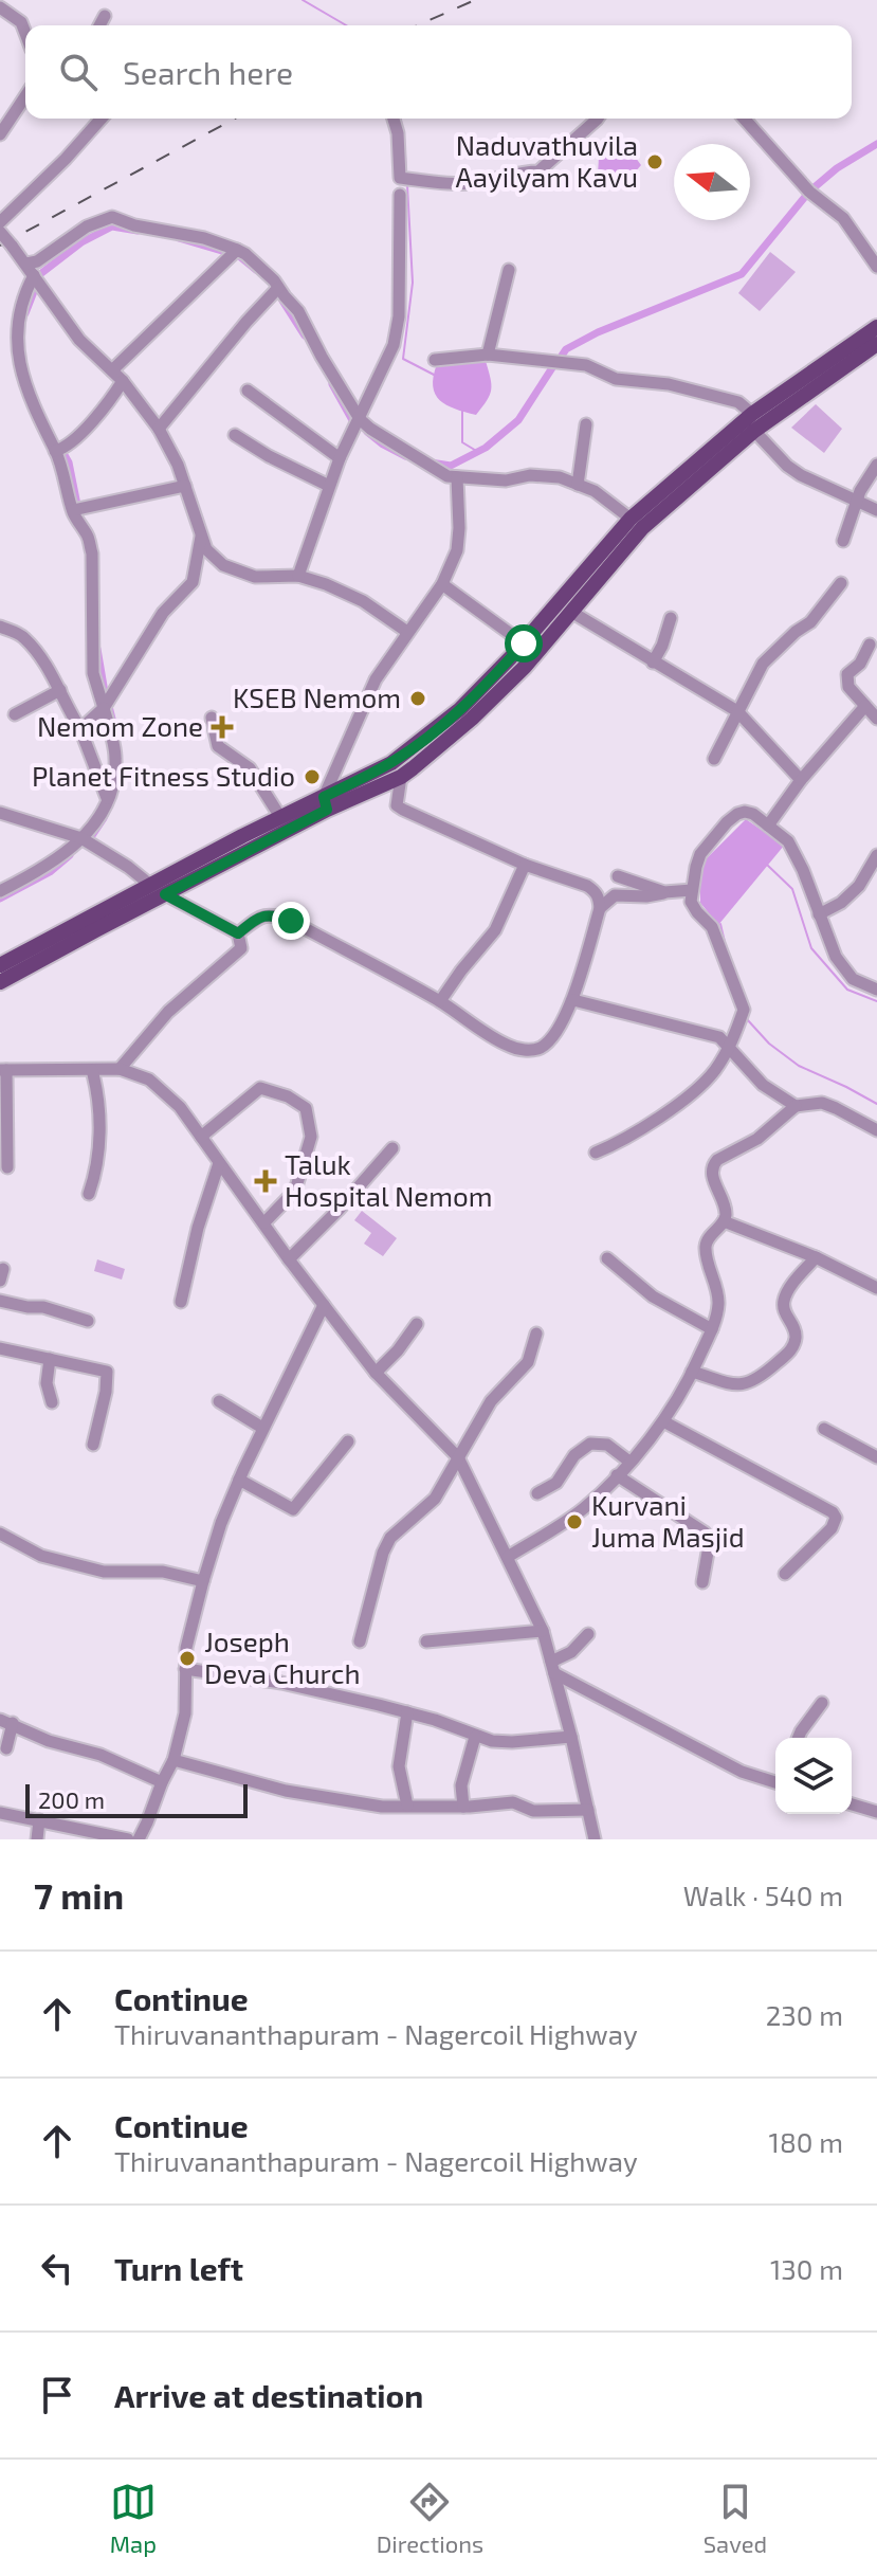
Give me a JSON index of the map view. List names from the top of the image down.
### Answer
{
  "places": {
    "other": [
      "Naduvathuvila Aayilyam Kavu",
      "KSEB Nemom",
      "Planet Fitness Studio",
      "Kurvani Juma Masjid",
      "Joseph Deva Church"
    ],
    "health": ["Nemom Zone", "Taluk Hospital Nemom"]
  },
  "scale_bar": "200 m",
  "north": "left",
  "page": {
    "search": "Search here",
    "scale": "200 m",
    "heading": ["7 min", "Walk · 540 m"],
    "list": [
      ["Continue", "Thiruvananthapuram - Nagercoil Highway", "230 m"],
      ["Continue", "Thiruvananthapuram - Nagercoil Highway", "180 m"],
      ["Turn left", "130 m"],
      "Arrive at destination"
    ],
    "nav": ["Map", "Directions", "Saved"]
  }
}
